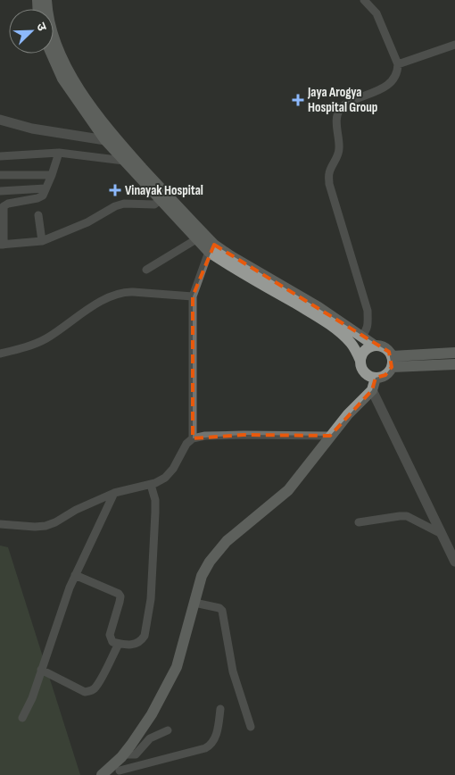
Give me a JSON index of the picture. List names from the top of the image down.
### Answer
{
  "places": {
    "health": ["Jaya Arogya Hospital Group", "Vinayak Hospital"]
  },
  "north": "top right"
}
